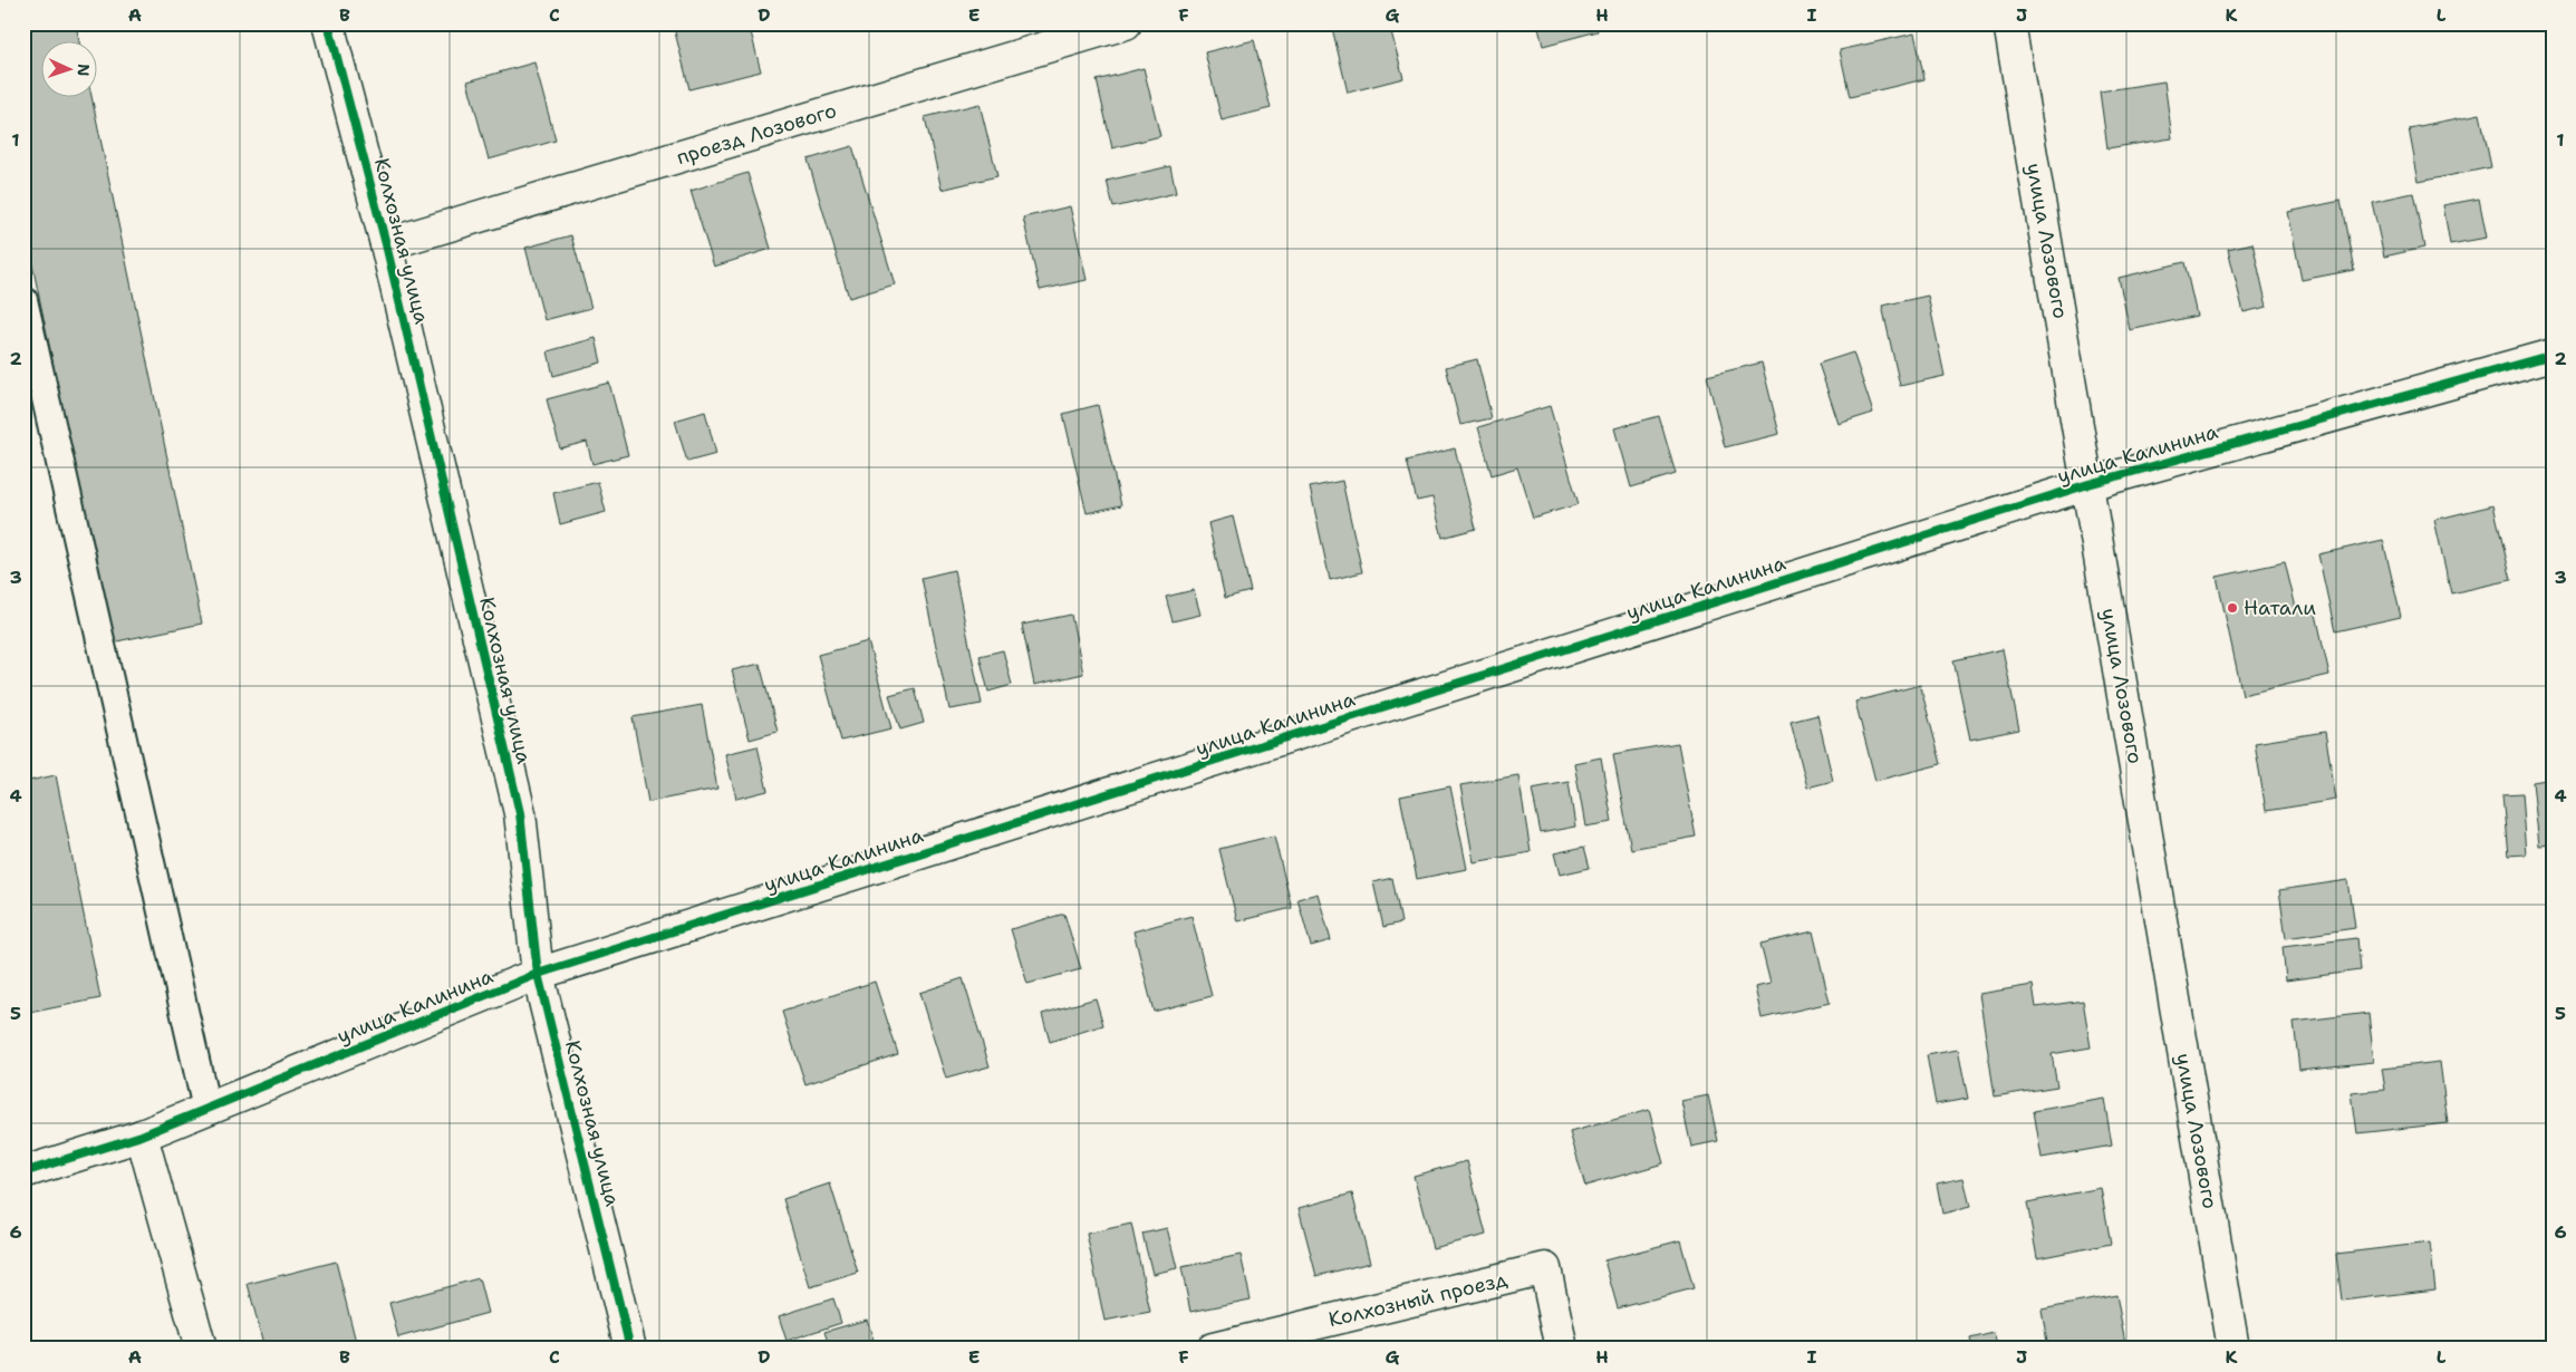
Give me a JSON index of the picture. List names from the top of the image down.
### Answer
{
  "streets": {
    "street": [
      "проезд Лозового",
      "Колхозная улица",
      "улица Лозового",
      "улица Калинина",
      "Колхозный проезд"
    ]
  },
  "crossings": [
    ["проезд Лозового", "Колхозная улица"],
    ["Колхозная улица", "улица Калинина"],
    ["улица Лозового", "улица Калинина"]
  ],
  "places": ["Натали"],
  "north": "right",
  "grid": {
    "columns": [
      "A",
      "B",
      "C",
      "D",
      "E",
      "F",
      "G",
      "H",
      "I",
      "J",
      "K",
      "L"
    ],
    "rows": [
      "1",
      "2",
      "3",
      "4",
      "5",
      "6"
    ]
  }
}
